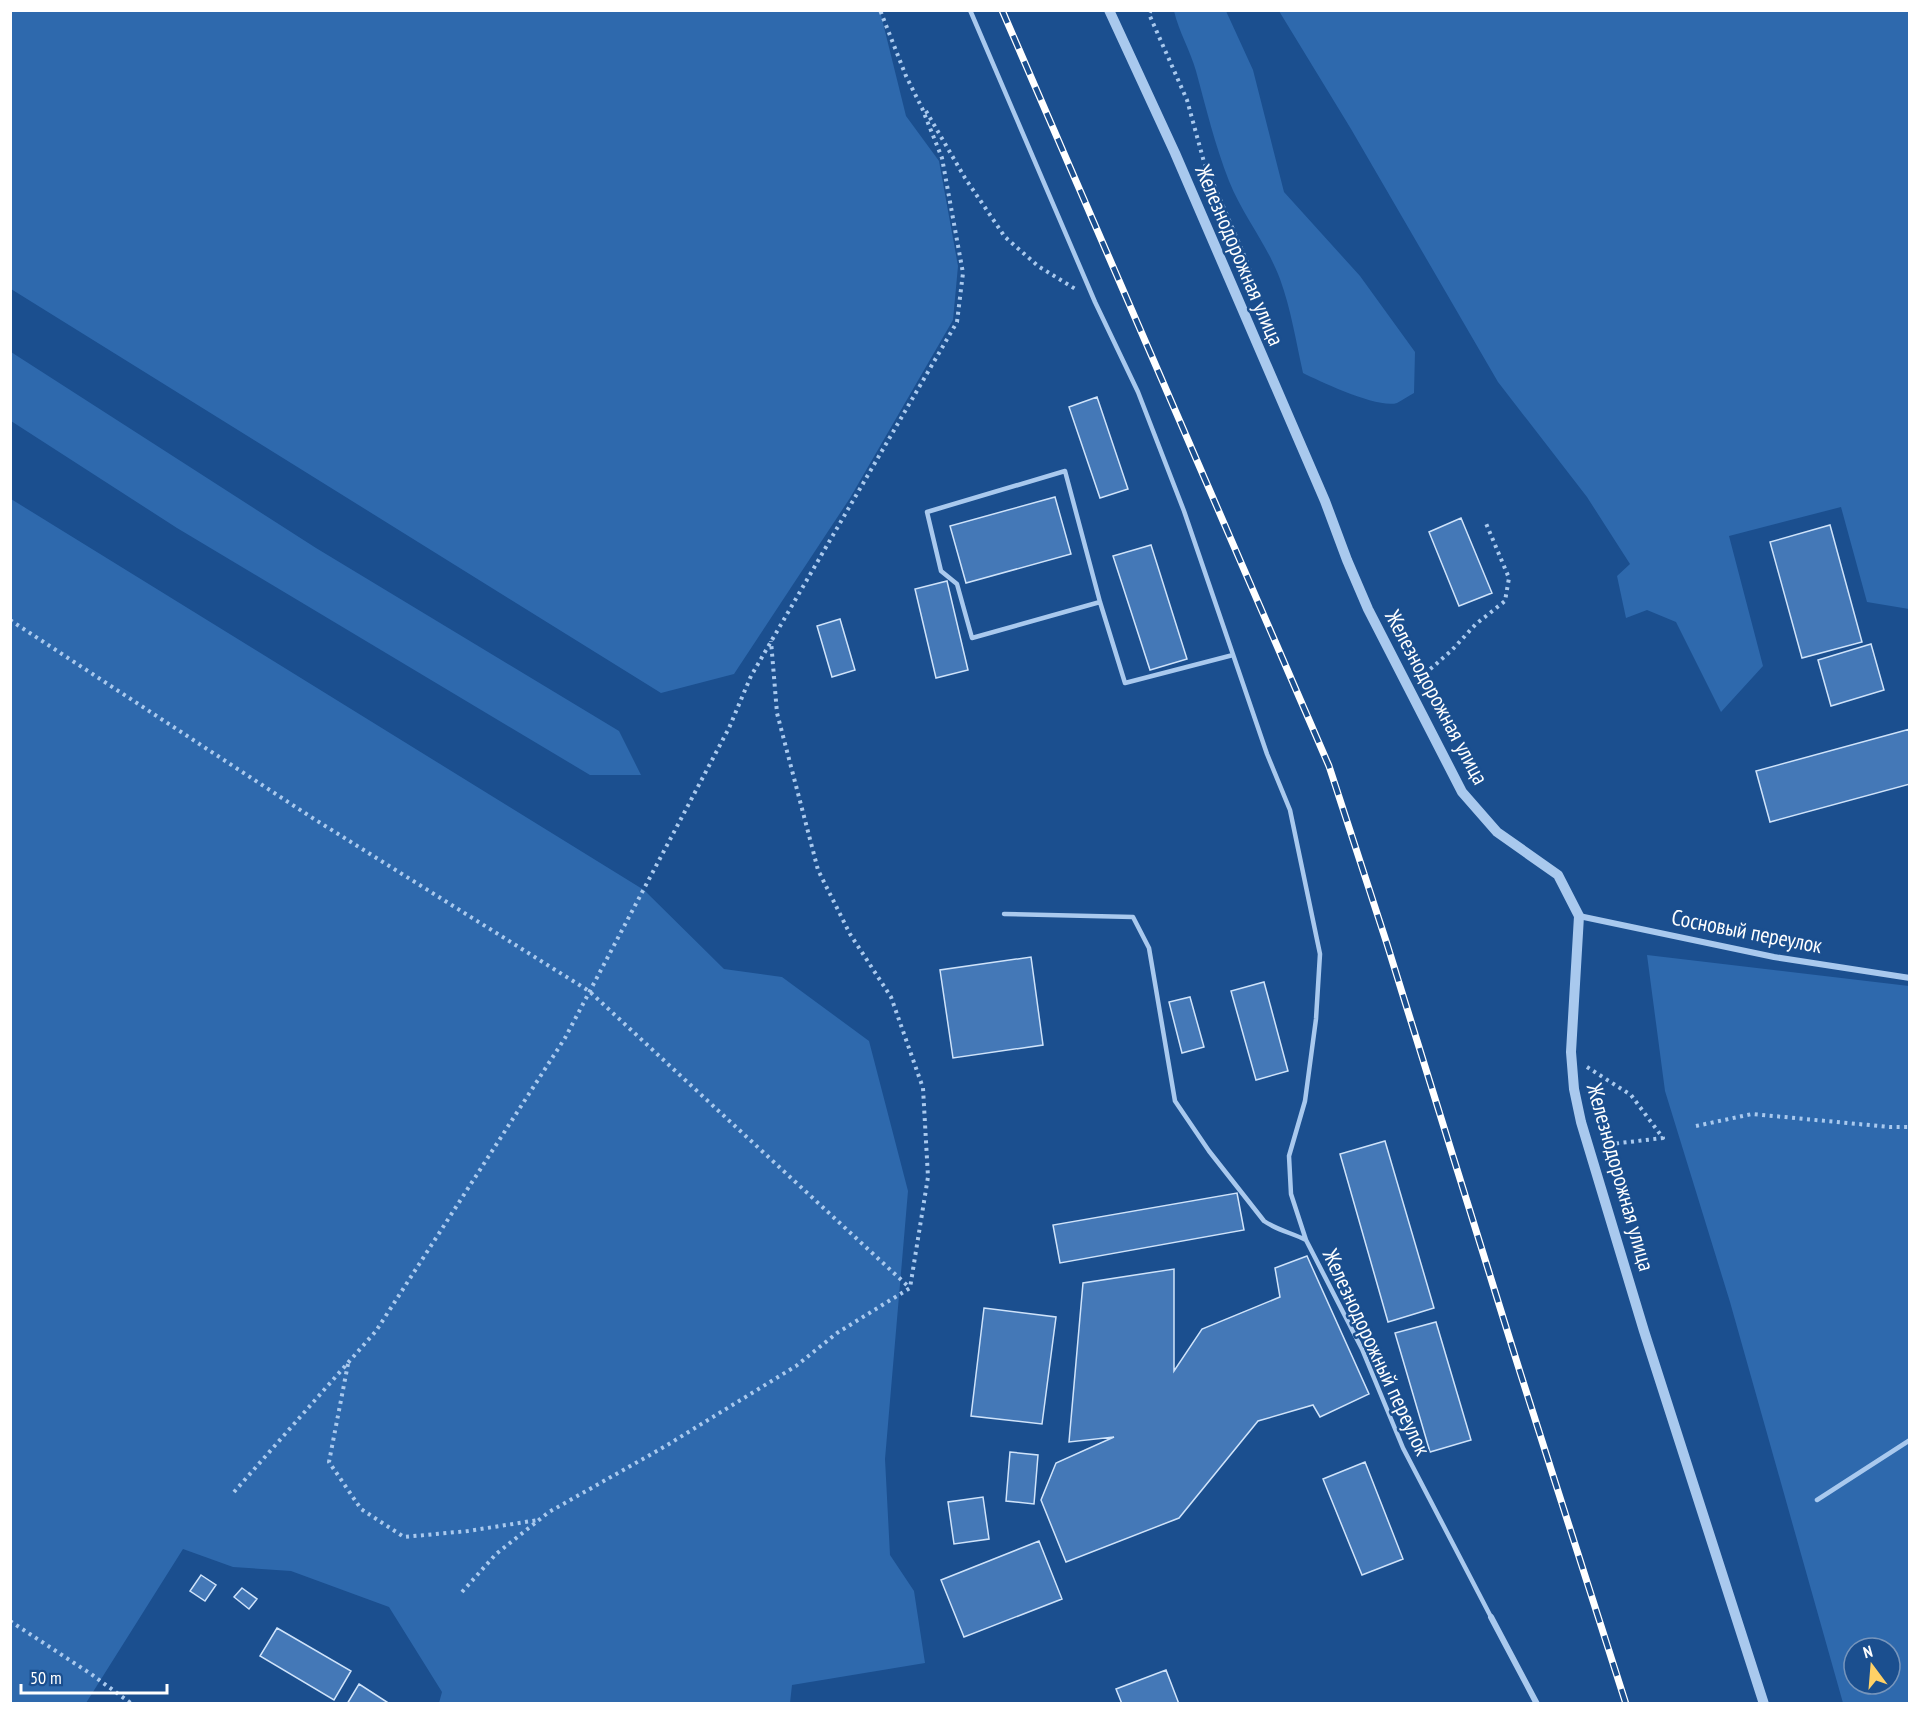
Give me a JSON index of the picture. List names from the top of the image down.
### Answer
{
  "streets": {
    "street": ["Железнодорожная улица", "Сосновый переулок"],
    "lane": ["Железнодорожный переулок"]
  },
  "crossings": [
    ["Железнодорожная улица", "Сосновый переулок"]
  ],
  "scale_bar": "50 m",
  "north": "top"
}
